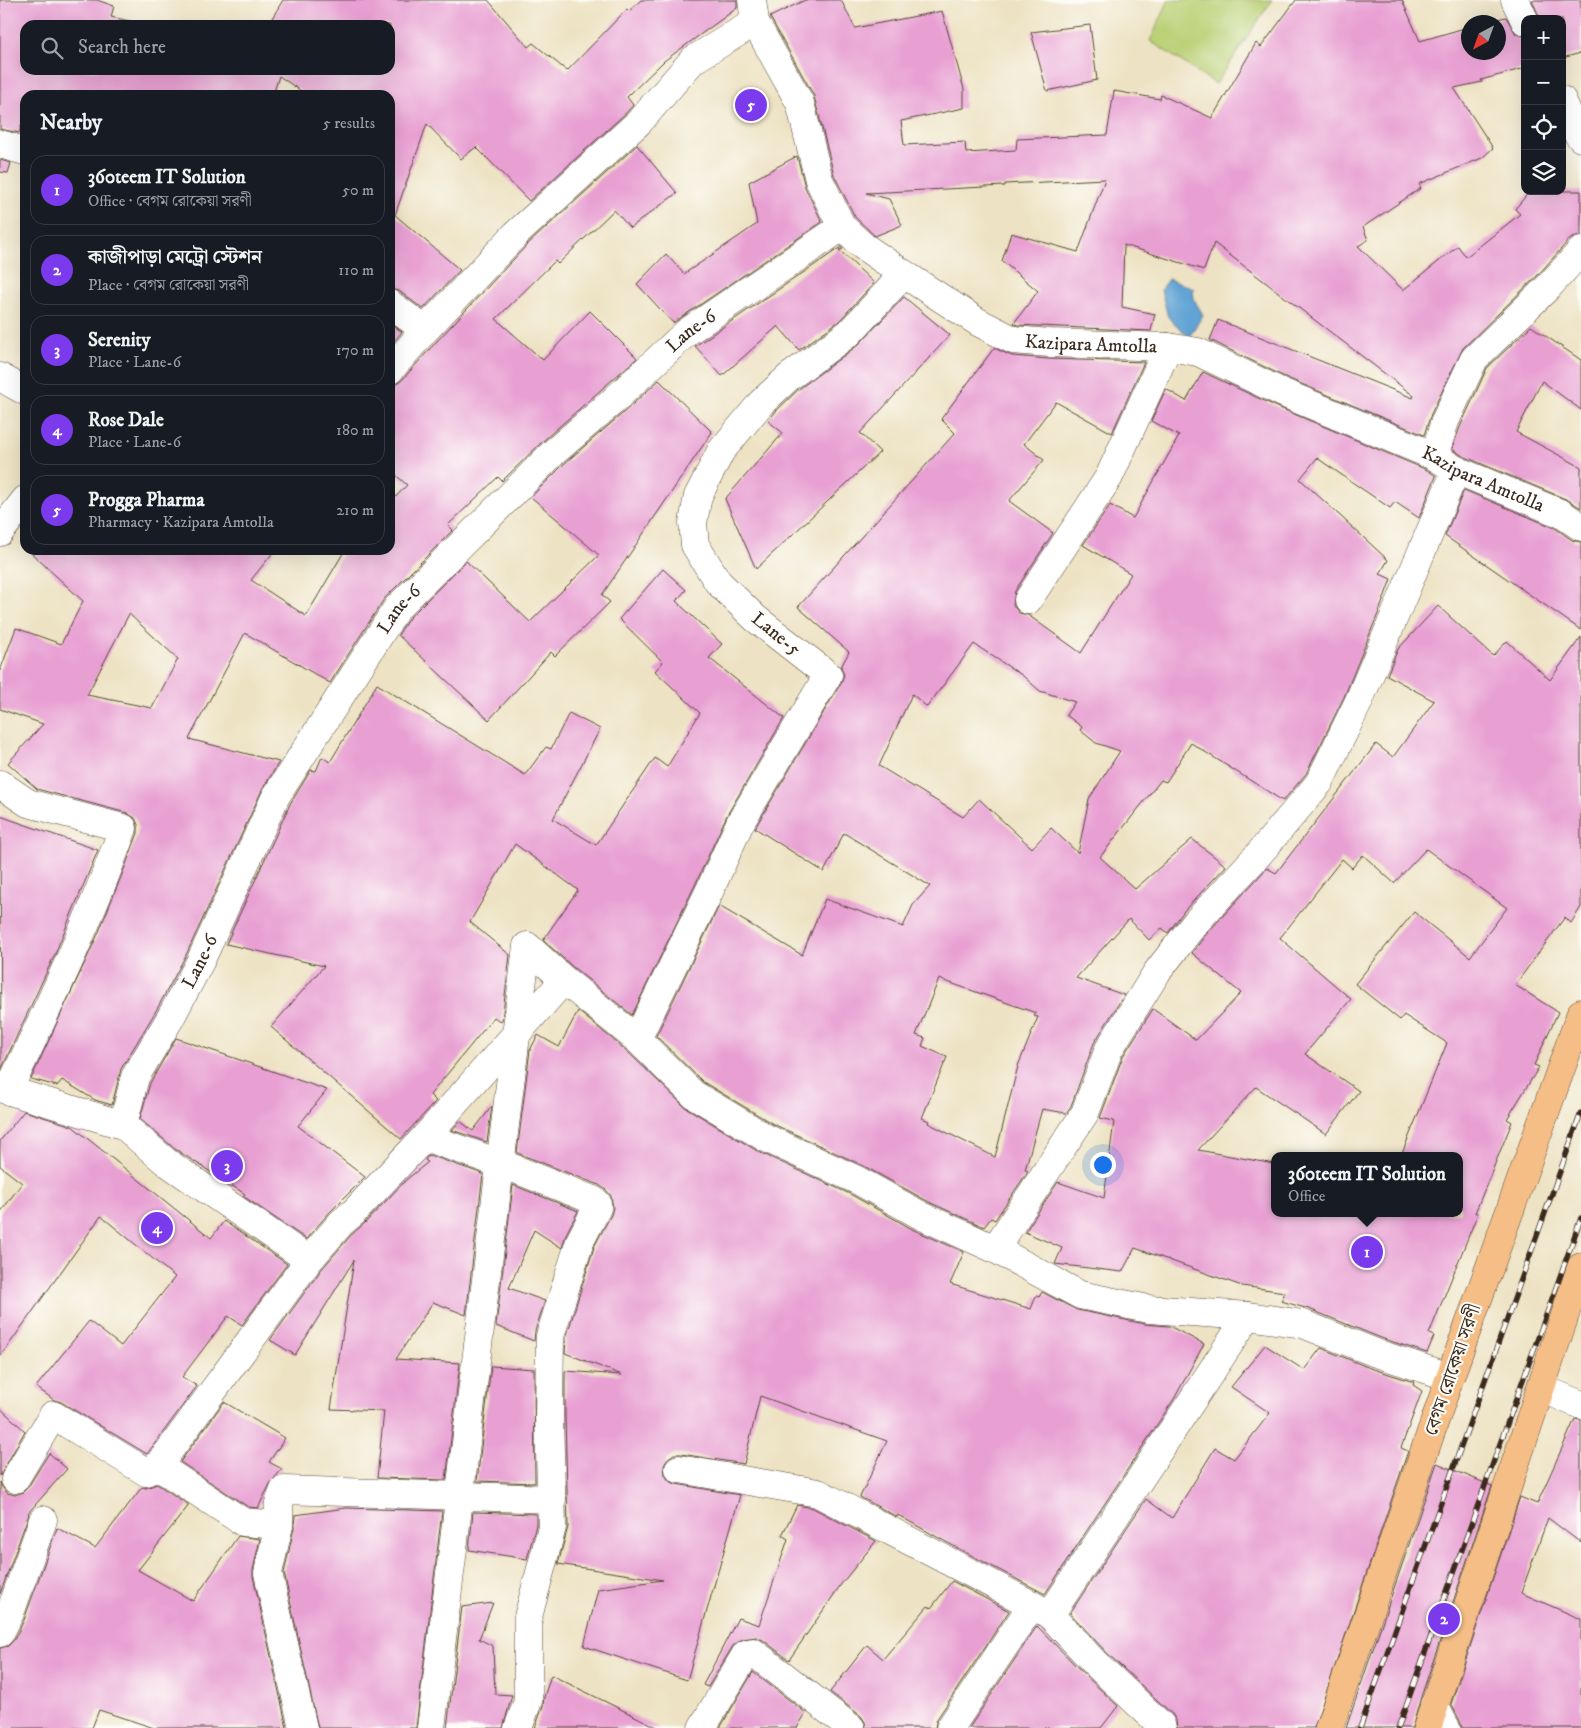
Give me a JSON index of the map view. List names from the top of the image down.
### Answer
{
  "streets": {
    "main road": ["বেগম রোকেয়া সরণী"],
    "street": ["Lane-6", "Kazipara Amtolla", "Lane-5"]
  },
  "crossings": [
    ["Lane-6", "Kazipara Amtolla"],
    ["Kazipara Amtolla", "Lane-5"]
  ],
  "north": "bottom left",
  "page": {
    "map_buttons": ["+", "−"],
    "search": "Search here",
    "pins": [
      "5",
      "3",
      "4",
      "1",
      "2"
    ],
    "heading": ["Nearby", "5 results"],
    "list": [
      {
        "mark": "1",
        "name": "360teem IT Solution",
        "note": "Office · বেগম রোকেয়া সরণী",
        "value": "50 m"
      },
      {
        "mark": "2",
        "name": "কাজীপাড়া মেট্রো স্টেশন",
        "note": "Place · বেগম রোকেয়া সরণী",
        "value": "110 m"
      },
      {
        "mark": "3",
        "name": "Serenity",
        "note": "Place · Lane-6",
        "value": "170 m"
      },
      {
        "mark": "4",
        "name": "Rose Dale",
        "note": "Place · Lane-6",
        "value": "180 m"
      },
      {
        "mark": "5",
        "name": "Progga Pharma",
        "note": "Pharmacy · Kazipara Amtolla",
        "value": "210 m"
      }
    ],
    "popup": ["360teem IT Solution", "Office"]
  }
}
